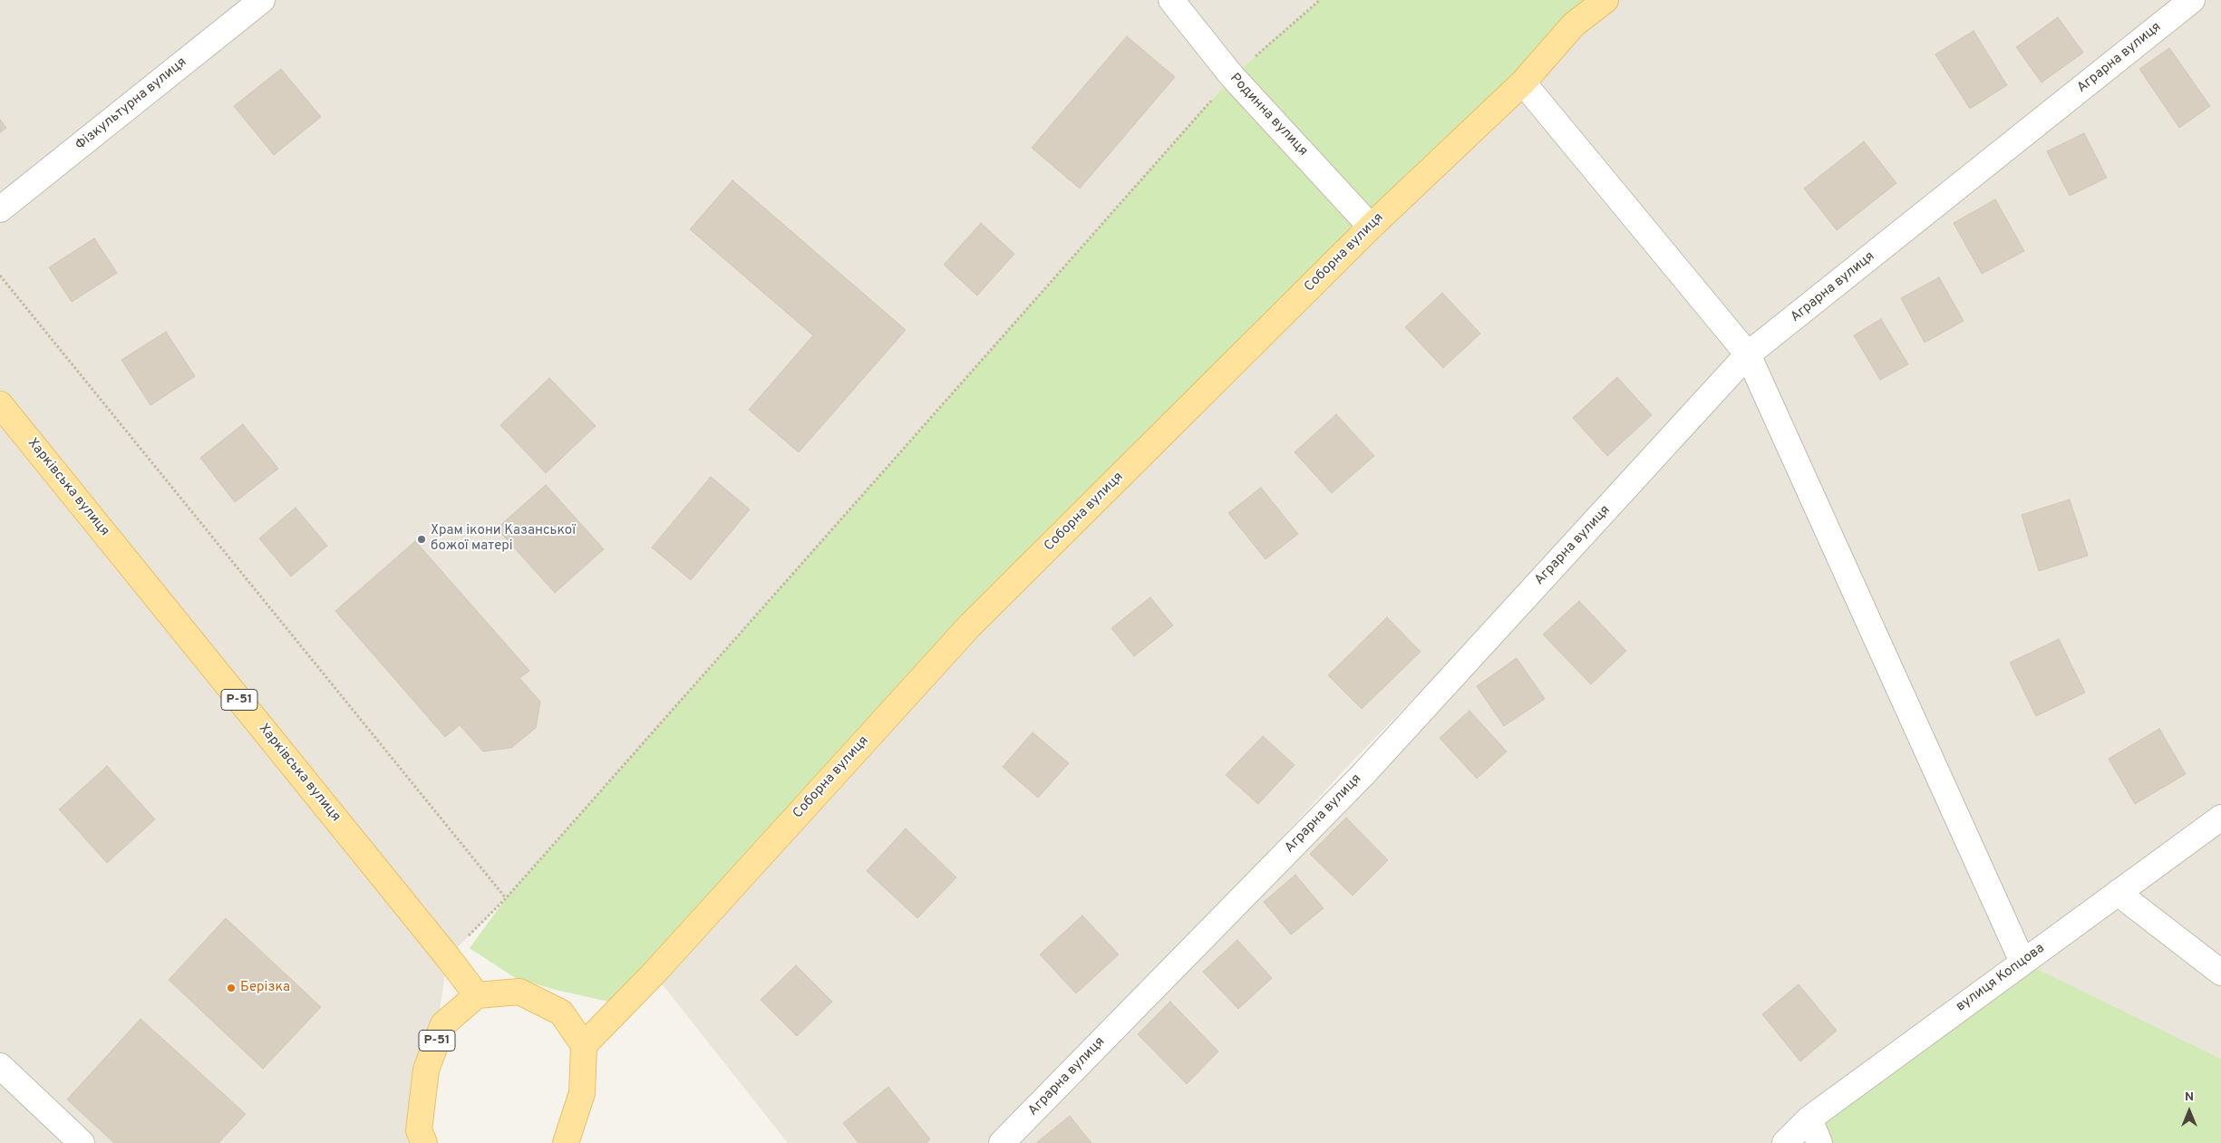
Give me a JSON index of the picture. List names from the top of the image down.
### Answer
{
  "streets": {
    "main road": ["Соборна вулиця", "Харківська вулиця", "Р-51"],
    "street": [
      "Аграрна вулиця",
      "Фізкультурна вулиця",
      "Родинна вулиця",
      "вулиця Копцова"
    ]
  },
  "crossings": [
    ["Родинна вулиця", "Соборна вулиця"],
    ["Харківська вулиця", "Р-51"]
  ],
  "places": ["Храм ікони Казанської божої матері", "Берізка"],
  "north": "top"
}
